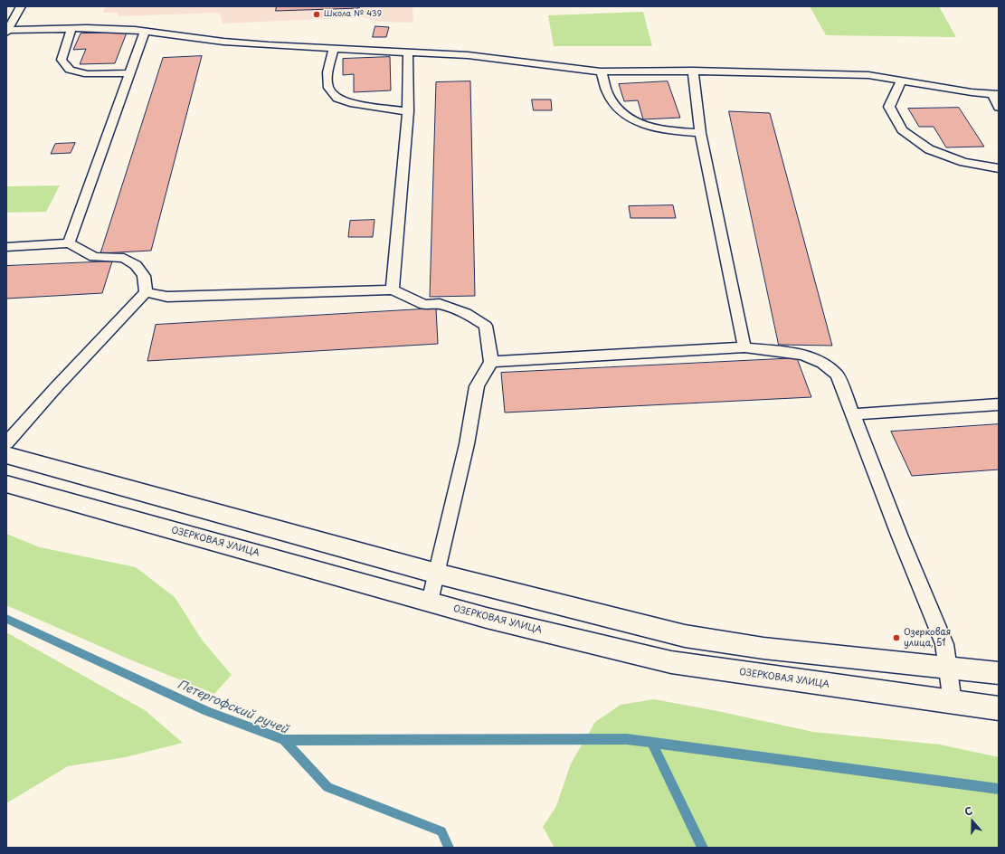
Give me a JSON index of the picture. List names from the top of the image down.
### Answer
{
  "streets": {
    "street": ["ОЗЕРКОВАЯ УЛИЦА"]
  },
  "water": ["Петергофский ручей"],
  "places": ["Школа № 439", "Озерковая улица, 51"],
  "north": "top"
}
